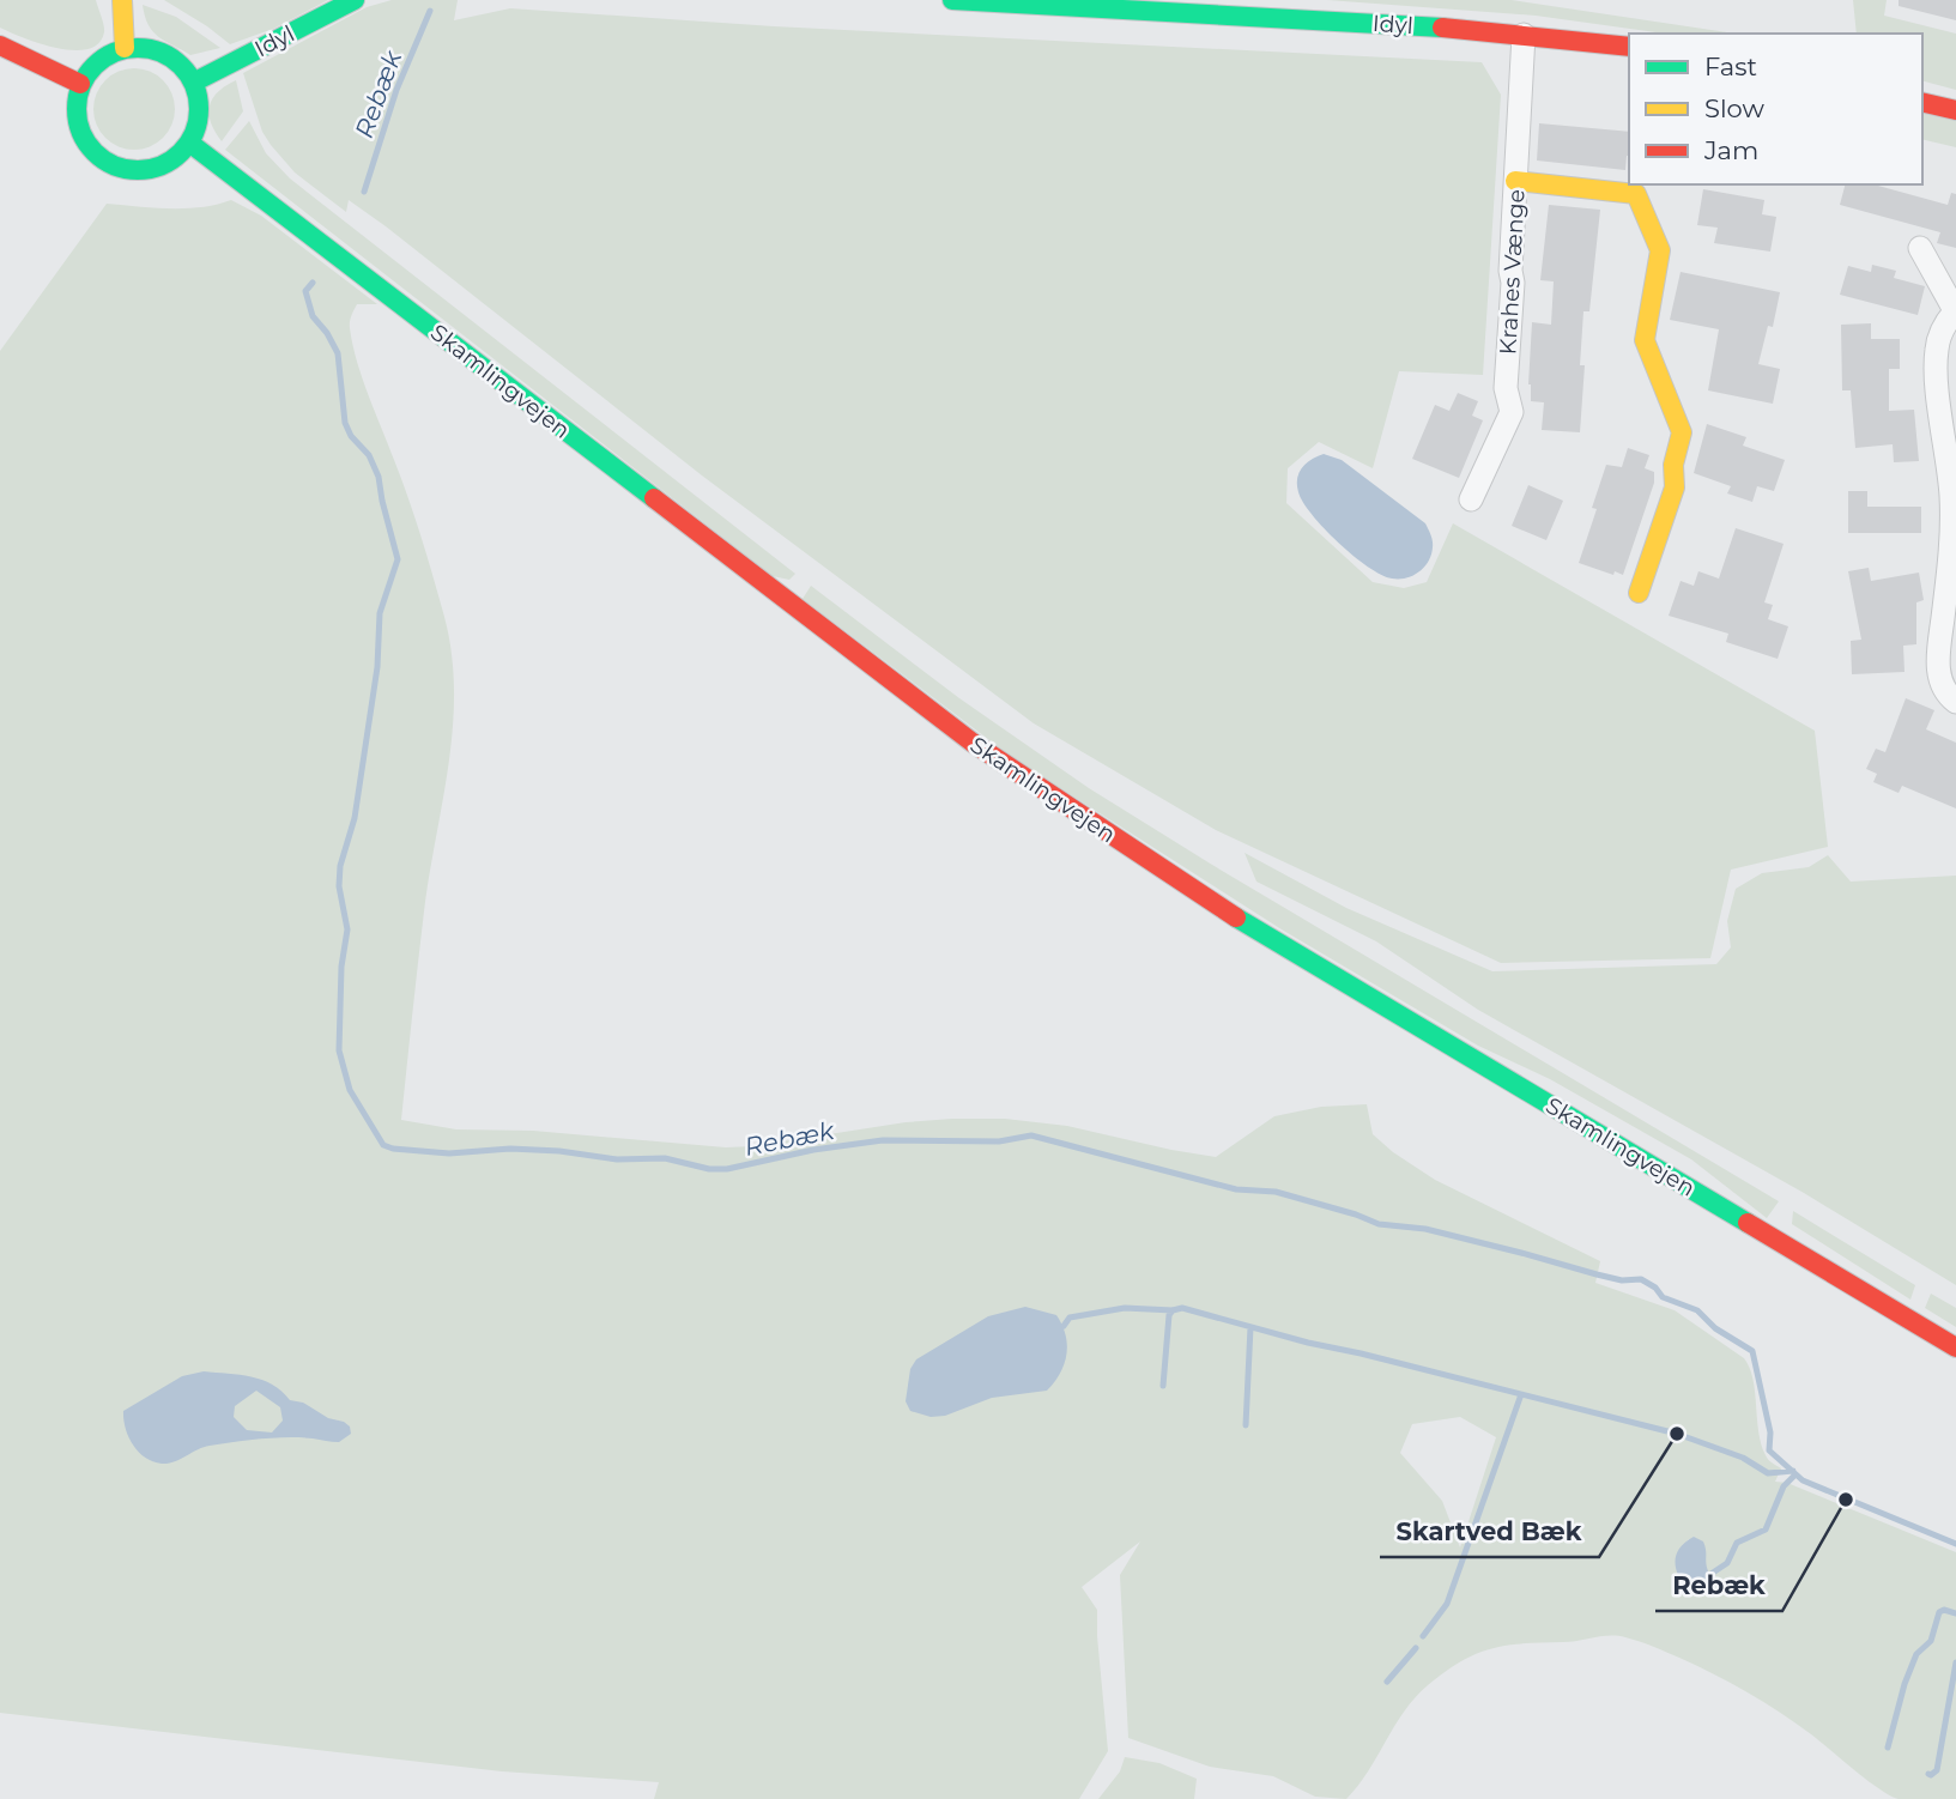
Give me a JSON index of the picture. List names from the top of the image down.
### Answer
{
  "streets": {
    "street": ["Idyl", "Krahes Vænge", "Skamlingvejen"]
  },
  "crossings": [
    ["Idyl", "Krahes Vænge"],
    ["Idyl", "Skamlingvejen"]
  ],
  "water": ["Rebæk"],
  "places": ["Skartved Bæk", "Rebæk"],
  "legend": ["Fast", "Slow", "Jam"]
}
